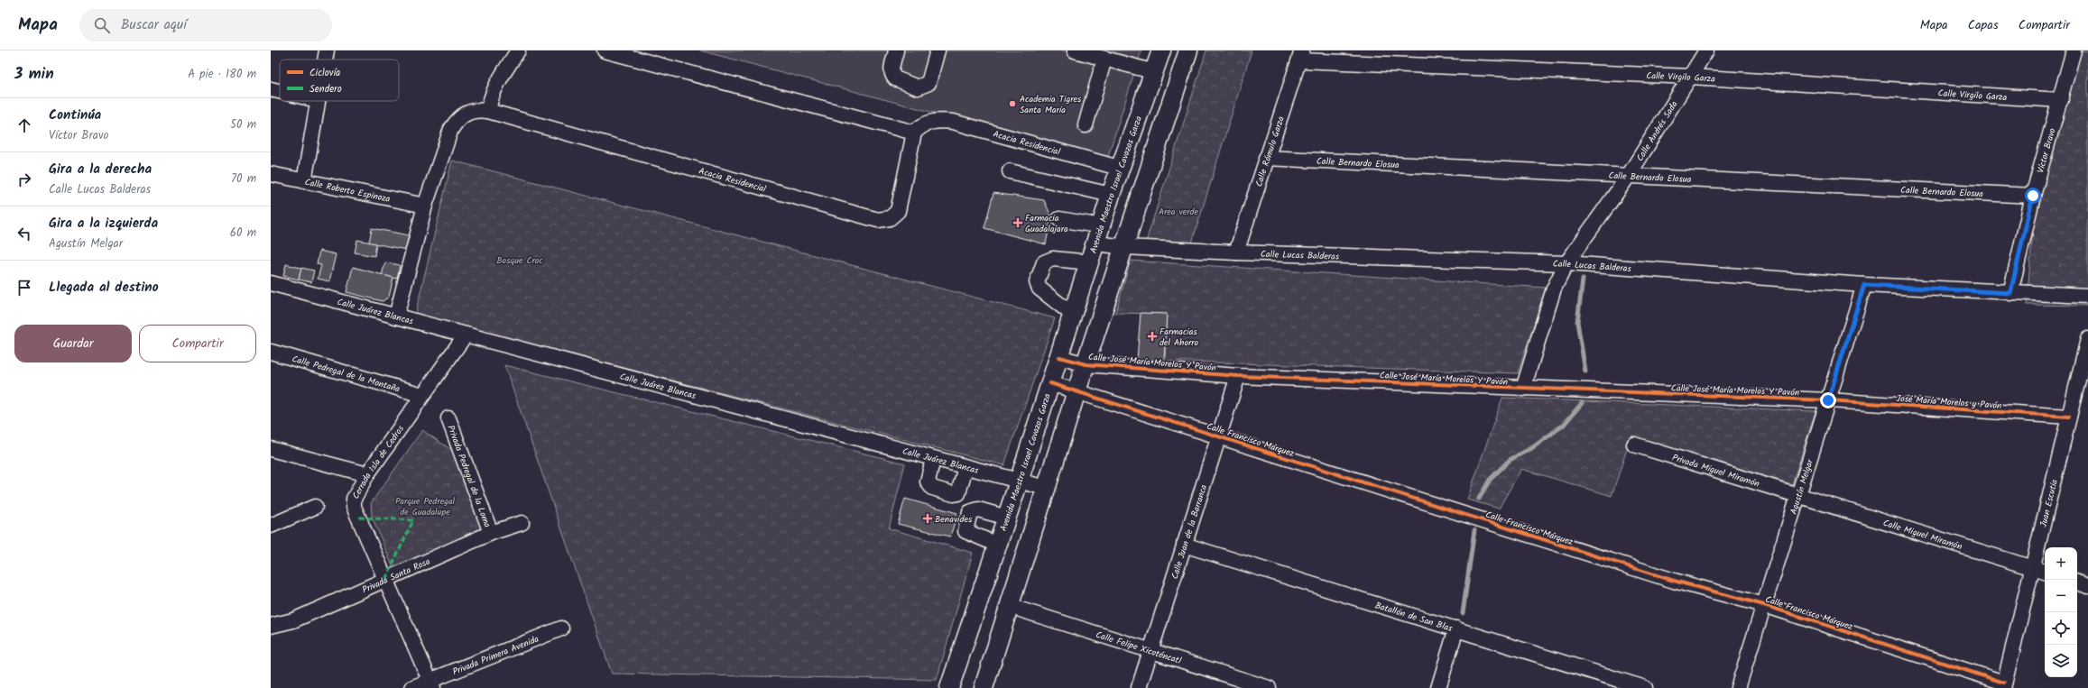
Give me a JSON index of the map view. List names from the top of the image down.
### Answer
{
  "streets": {
    "main road": ["Avenida Maestro Israel Cavazos Garza"],
    "street": [
      "Calle Virgilo Garza",
      "Calle Andrés Sada",
      "Acacia Residencial",
      "Víctor Bravo",
      "Calle Rómulo Garza",
      "Calle Bernardo Elosua",
      "Calle Roberto Espinoza",
      "Calle Lucas Balderas",
      "Calle Juárez Blancas",
      "Calle José María Morelos Y Pavón",
      "Calle Pedregal de la Montaña",
      "José María Morelos y Pavón",
      "Calle Francisco Márquez",
      "Cerrada Isla de Cedros",
      "Privada Miguel Miramón",
      "Privada Pedregal de la Loma",
      "Agustín Melgar",
      "Juan Escutia",
      "Calle Juan de la Barranca",
      "Calle Miguel Miramón",
      "Privada Santa Rosa",
      "Batallón de San Blas",
      "Calle Felipe Xicoténcatl",
      "Privada Primera Avenida"
    ]
  },
  "crossings": [
    ["Calle Virgilo Garza", "Calle Andrés Sada"],
    ["Calle Virgilo Garza", "Víctor Bravo"],
    ["Calle Virgilo Garza", "Calle Rómulo Garza"],
    ["Calle Andrés Sada", "Calle Bernardo Elosua"],
    ["Calle Andrés Sada", "Calle Lucas Balderas"],
    ["Calle Andrés Sada", "Calle José María Morelos Y Pavón"],
    ["Acacia Residencial", "Avenida Maestro Israel Cavazos Garza"],
    ["Acacia Residencial", "Calle Roberto Espinoza"],
    ["Acacia Residencial", "Calle Juárez Blancas"],
    ["Víctor Bravo", "Calle Bernardo Elosua"],
    ["Víctor Bravo", "Calle Lucas Balderas"],
    ["Calle Rómulo Garza", "Calle Bernardo Elosua"],
    ["Calle Rómulo Garza", "Calle Lucas Balderas"],
    ["Avenida Maestro Israel Cavazos Garza", "Calle Lucas Balderas"],
    ["Avenida Maestro Israel Cavazos Garza", "Calle Juárez Blancas"],
    ["Avenida Maestro Israel Cavazos Garza", "Calle José María Morelos Y Pavón"],
    ["Avenida Maestro Israel Cavazos Garza", "Calle Francisco Márquez"],
    ["Calle Lucas Balderas", "Agustín Melgar"],
    ["Calle Juárez Blancas", "Cerrada Isla de Cedros"],
    ["Calle José María Morelos Y Pavón", "José María Morelos y Pavón"],
    ["Calle José María Morelos Y Pavón", "Agustín Melgar"],
    ["Calle José María Morelos Y Pavón", "Calle Juan de la Barranca"],
    ["Calle Pedregal de la Montaña", "Cerrada Isla de Cedros"],
    ["José María Morelos y Pavón", "Agustín Melgar"],
    ["José María Morelos y Pavón", "Juan Escutia"],
    ["Calle Francisco Márquez", "Agustín Melgar"],
    ["Calle Francisco Márquez", "Juan Escutia"],
    ["Calle Francisco Márquez", "Calle Juan de la Barranca"],
    ["Cerrada Isla de Cedros", "Privada Santa Rosa"],
    ["Cerrada Isla de Cedros", "Privada Primera Avenida"],
    ["Privada Miguel Miramón", "Agustín Melgar"],
    ["Privada Miguel Miramón", "Calle Miguel Miramón"],
    ["Privada Pedregal de la Loma", "Privada Santa Rosa"],
    ["Agustín Melgar", "Calle Miguel Miramón"],
    ["Juan Escutia", "Calle Miguel Miramón"],
    ["Calle Juan de la Barranca", "Batallón de San Blas"],
    ["Calle Juan de la Barranca", "Calle Felipe Xicoténcatl"]
  ],
  "parks": ["Area verde", "Bosque Croc", "Parque Pedregal de Guadalupe"],
  "places": {
    "other": ["Academia Tigres Santa María"],
    "health": ["Farmacia Guadalajara", "Farmacias del Ahorro", "Benavides"]
  },
  "legend": ["Ciclovía", "Sendero"],
  "page": {
    "header": "Mapa",
    "search": "Buscar aquí",
    "nav": ["Mapa", "Capas", "Compartir"],
    "heading": ["3 min", "A pie · 180 m"],
    "list": [
      ["Continúa", "Víctor Bravo", "50 m"],
      ["Gira a la derecha", "Calle Lucas Balderas", "70 m"],
      ["Gira a la izquierda", "Agustín Melgar", "60 m"],
      "Llegada al destino"
    ],
    "buttons": ["Guardar", "Compartir"],
    "map_buttons": ["+", "−"]
  }
}
